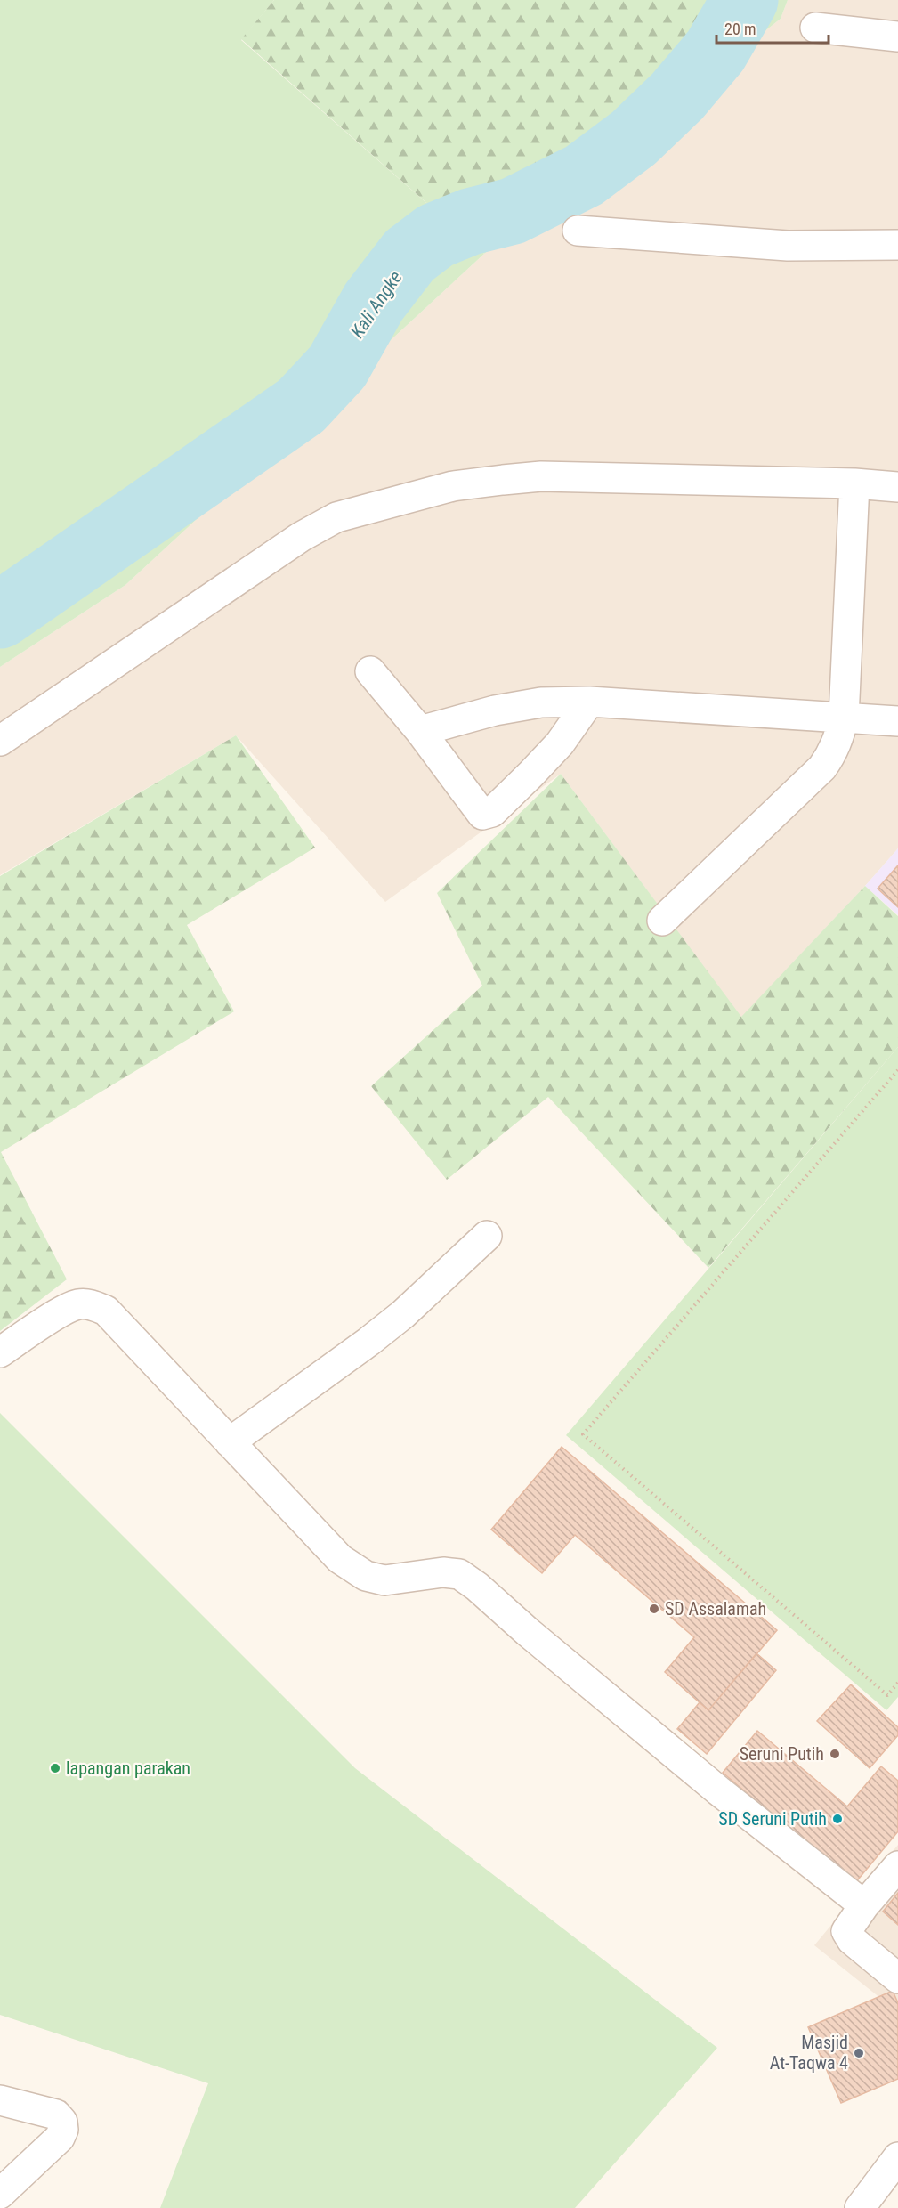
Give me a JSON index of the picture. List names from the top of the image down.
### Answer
{
  "water": ["Kali Angke"],
  "places": [
    "SD Assalamah",
    "Seruni Putih",
    "lapangan parakan",
    "SD Seruni Putih",
    "Masjid At-Taqwa 4"
  ],
  "scale_bar": "20 m"
}
